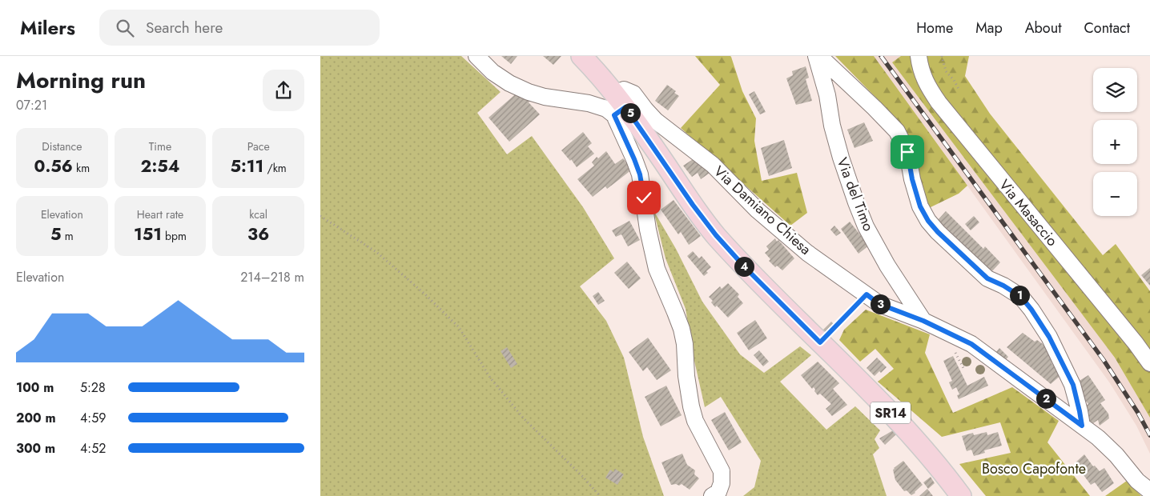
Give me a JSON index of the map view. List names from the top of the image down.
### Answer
{
  "streets": {
    "main road": ["SR14"],
    "street": ["Via del Timo", "Via Damiano Chiesa", "Via Masaccio"]
  },
  "crossings": [
    ["Via del Timo", "Via Damiano Chiesa"],
    ["Via Damiano Chiesa", "SR14"]
  ],
  "parks": ["Bosco Capofonte"],
  "page": {
    "header": "Milers",
    "search": "Search here",
    "nav": [
      "Home",
      "Map",
      "About",
      "Contact"
    ],
    "heading": ["Morning run", "07:21"],
    "map_buttons": ["+", "−"],
    "pins": [
      "5",
      "4",
      "1",
      "3",
      "2"
    ],
    "stats": [
      ["Distance", "0.56 km"],
      ["Time", "2:54"],
      ["Pace", "5:11 /km"],
      ["Elevation", "5 m"],
      ["Heart rate", "151 bpm"],
      ["kcal", "36"]
    ],
    "chart": ["Elevation", "214–218 m"],
    "list": [
      {
        "name": "100 m",
        "note": "5:28"
      },
      {
        "name": "200 m",
        "note": "4:59"
      },
      {
        "name": "300 m",
        "note": "4:52"
      }
    ]
  }
}
